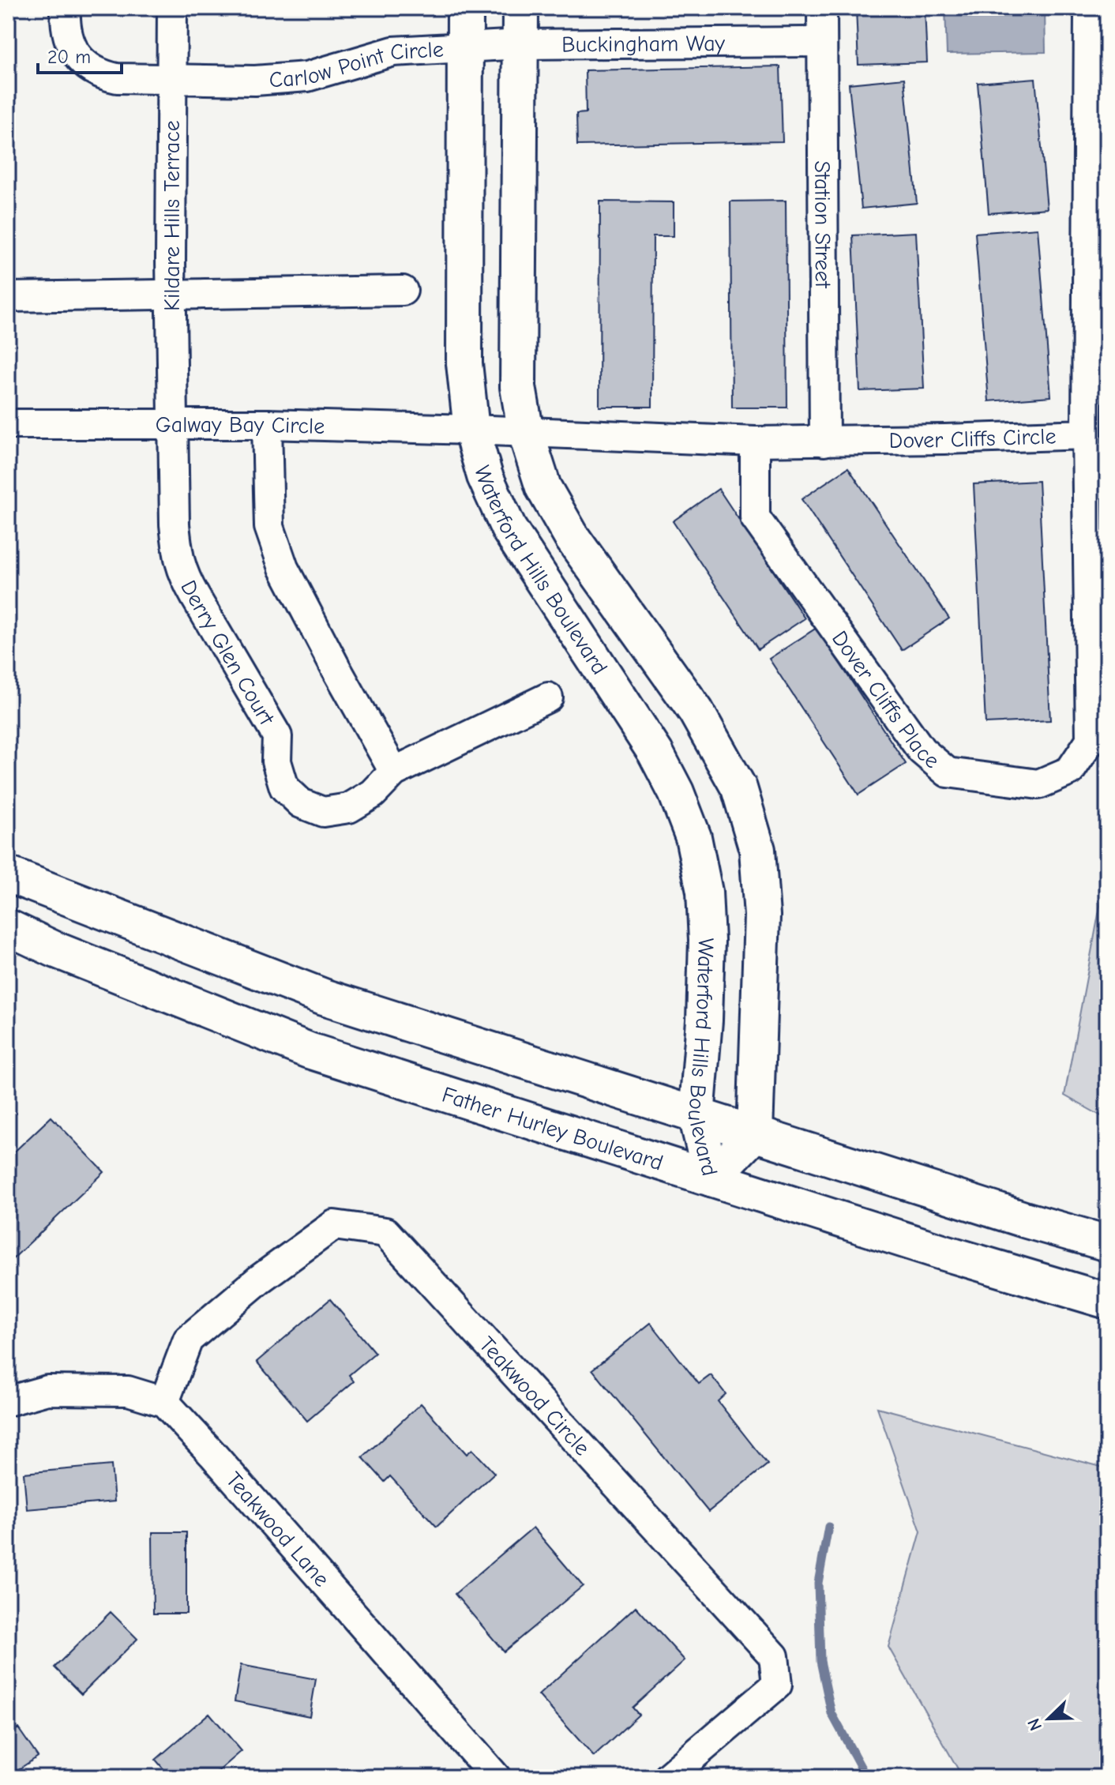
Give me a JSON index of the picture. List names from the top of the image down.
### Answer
{
  "streets": {
    "street": [
      "Buckingham Way",
      "Carlow Point Circle",
      "Kildare Hills Terrace",
      "Station Street",
      "Galway Bay Circle",
      "Dover Cliffs Circle",
      "Waterford Hills Boulevard",
      "Derry Glen Court",
      "Dover Cliffs Place",
      "Father Hurley Boulevard",
      "Teakwood Circle",
      "Teakwood Lane"
    ]
  },
  "crossings": [
    ["Buckingham Way", "Carlow Point Circle"],
    ["Buckingham Way", "Station Street"],
    ["Buckingham Way", "Waterford Hills Boulevard"],
    ["Carlow Point Circle", "Kildare Hills Terrace"],
    ["Carlow Point Circle", "Waterford Hills Boulevard"],
    ["Kildare Hills Terrace", "Galway Bay Circle"],
    ["Kildare Hills Terrace", "Derry Glen Court"],
    ["Station Street", "Dover Cliffs Circle"],
    ["Galway Bay Circle", "Dover Cliffs Circle"],
    ["Galway Bay Circle", "Waterford Hills Boulevard"],
    ["Galway Bay Circle", "Derry Glen Court"],
    ["Dover Cliffs Circle", "Waterford Hills Boulevard"],
    ["Dover Cliffs Circle", "Dover Cliffs Place"],
    ["Waterford Hills Boulevard", "Father Hurley Boulevard"],
    ["Teakwood Circle", "Teakwood Lane"]
  ],
  "scale_bar": "20 m",
  "north": "bottom left"
}
